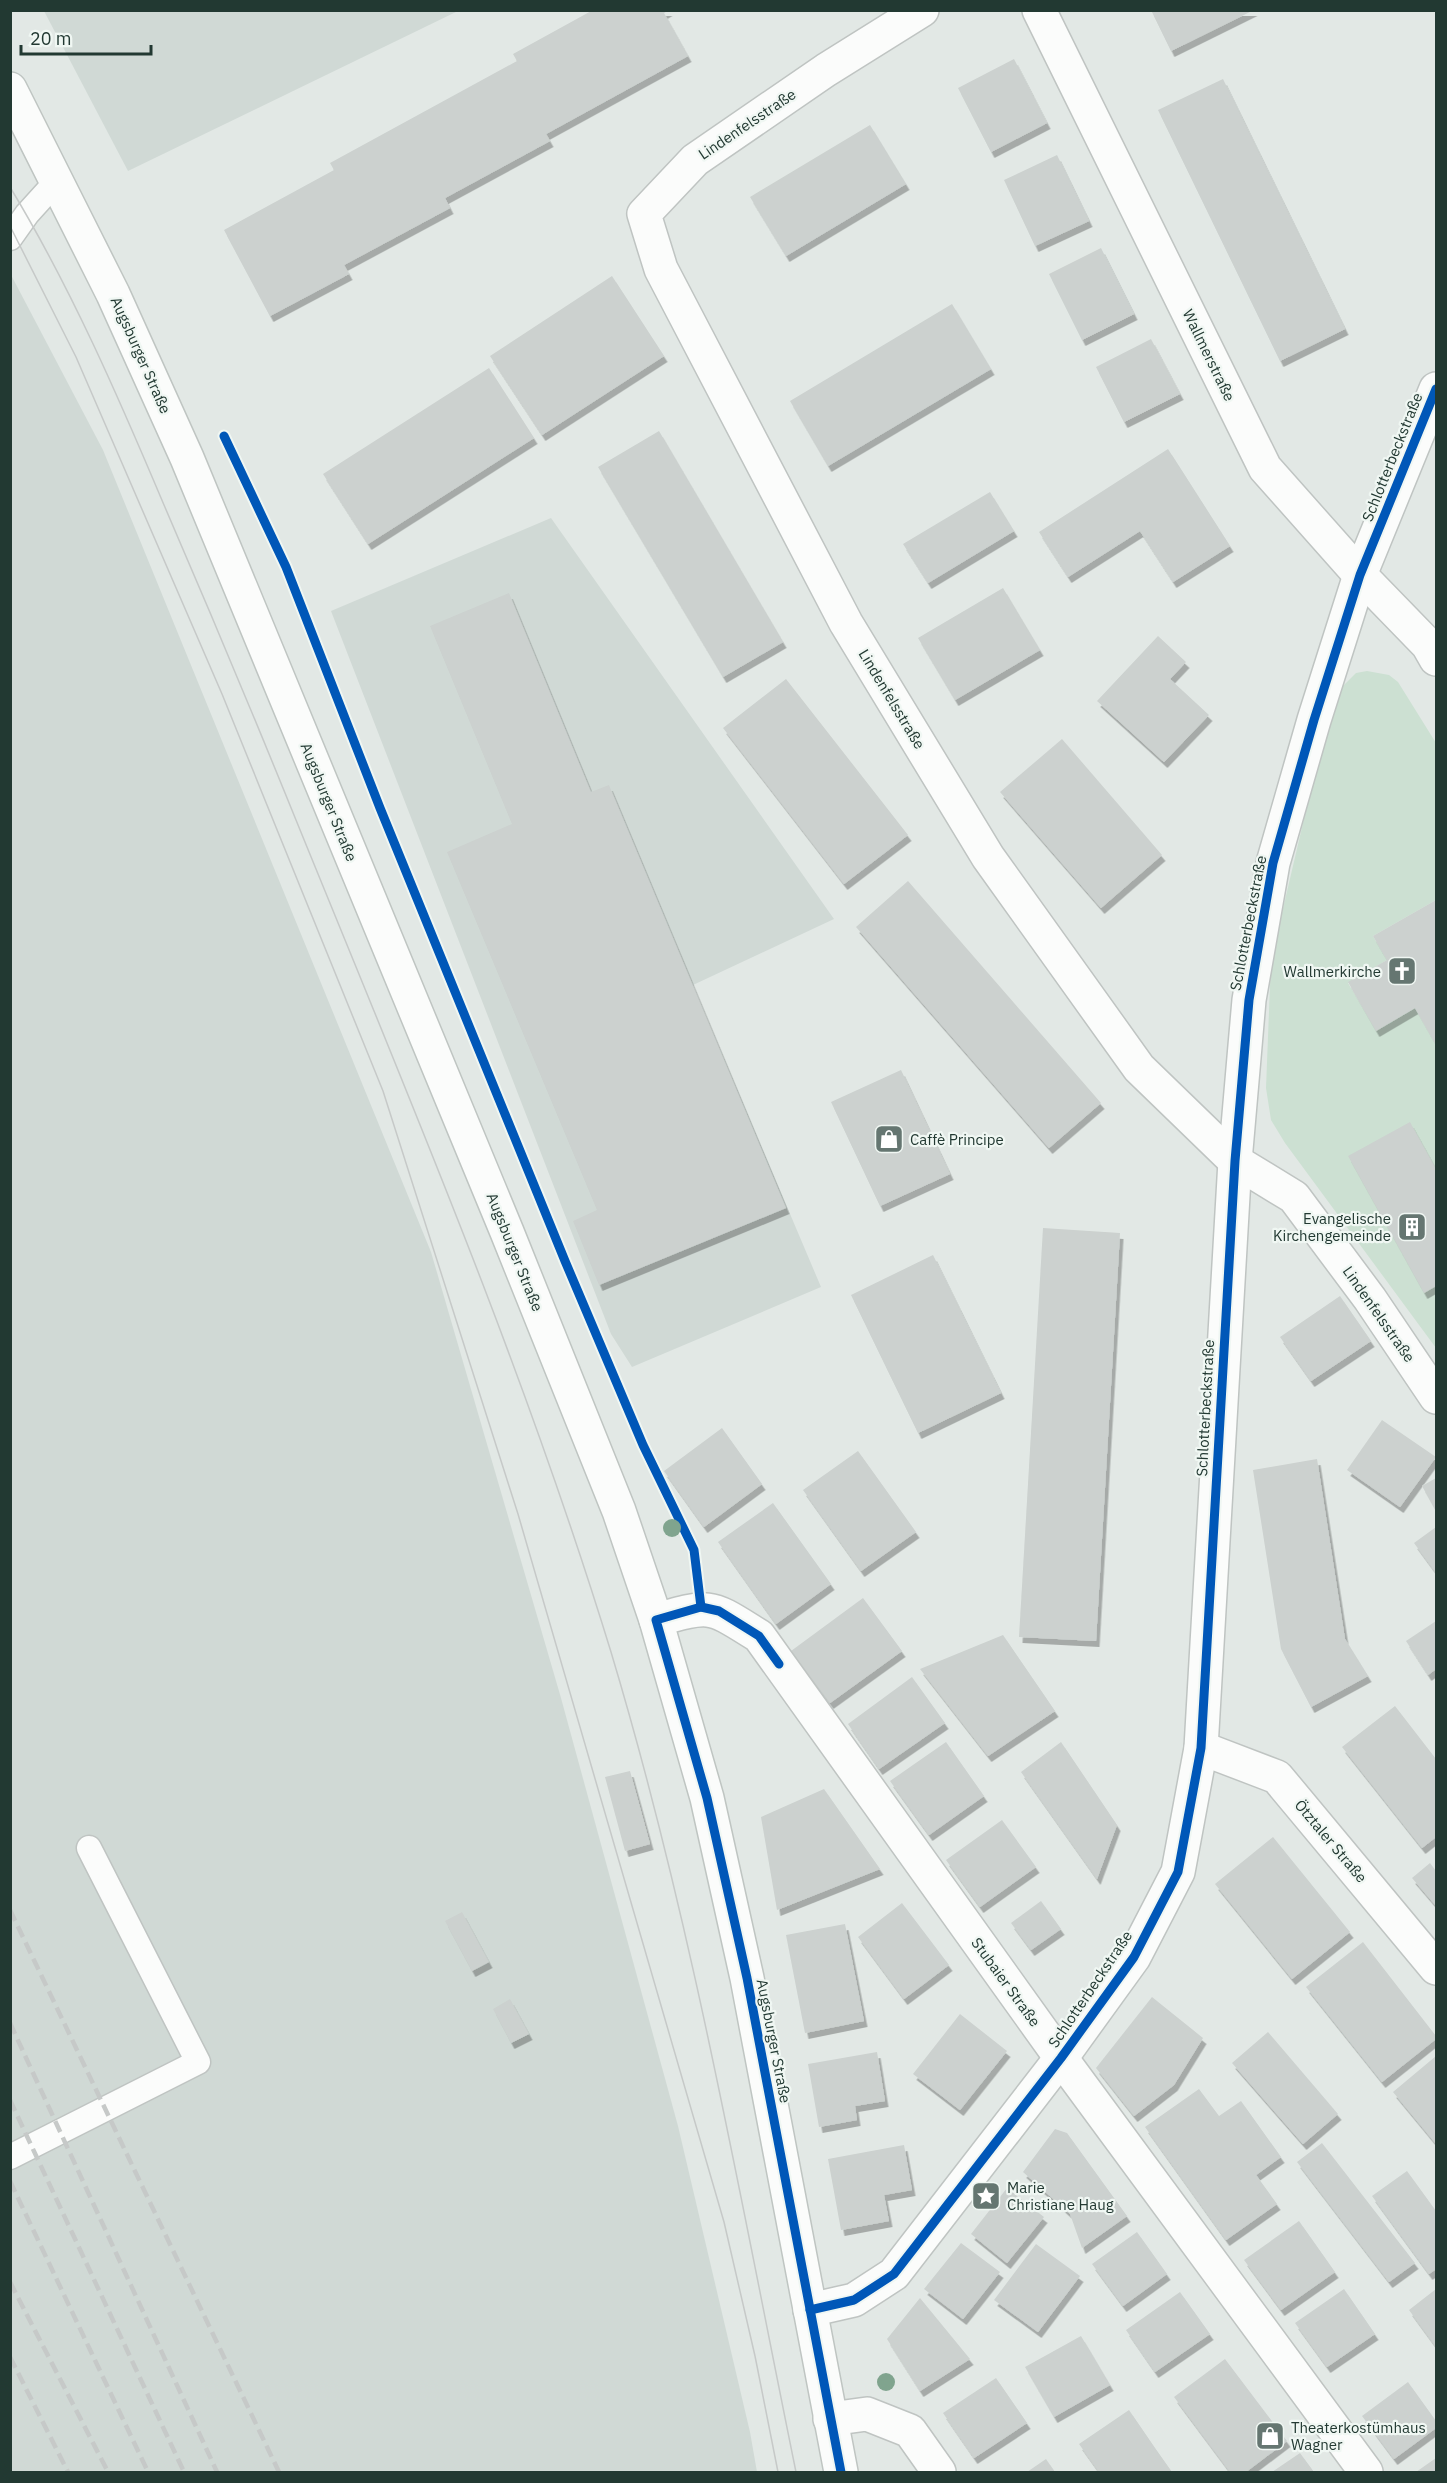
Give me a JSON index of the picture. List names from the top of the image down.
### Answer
{
  "streets": {
    "street": [
      "Lindenfelsstraße",
      "Augsburger Straße",
      "Wallmerstraße",
      "Schlotterbeckstraße",
      "Ötztaler Straße",
      "Stubaier Straße"
    ]
  },
  "crossings": [
    ["Lindenfelsstraße", "Schlotterbeckstraße"],
    ["Augsburger Straße", "Schlotterbeckstraße"],
    ["Augsburger Straße", "Stubaier Straße"],
    ["Wallmerstraße", "Schlotterbeckstraße"],
    ["Schlotterbeckstraße", "Ötztaler Straße"],
    ["Schlotterbeckstraße", "Stubaier Straße"]
  ],
  "places": {
    "church": ["Wallmerkirche"],
    "shop": ["Caffè Principe", "Theaterkostümhaus Wagner"],
    "building": ["Evangelische Kirchengemeinde"],
    "place": ["Marie Christiane Haug"]
  },
  "scale_bar": "20 m"
}
